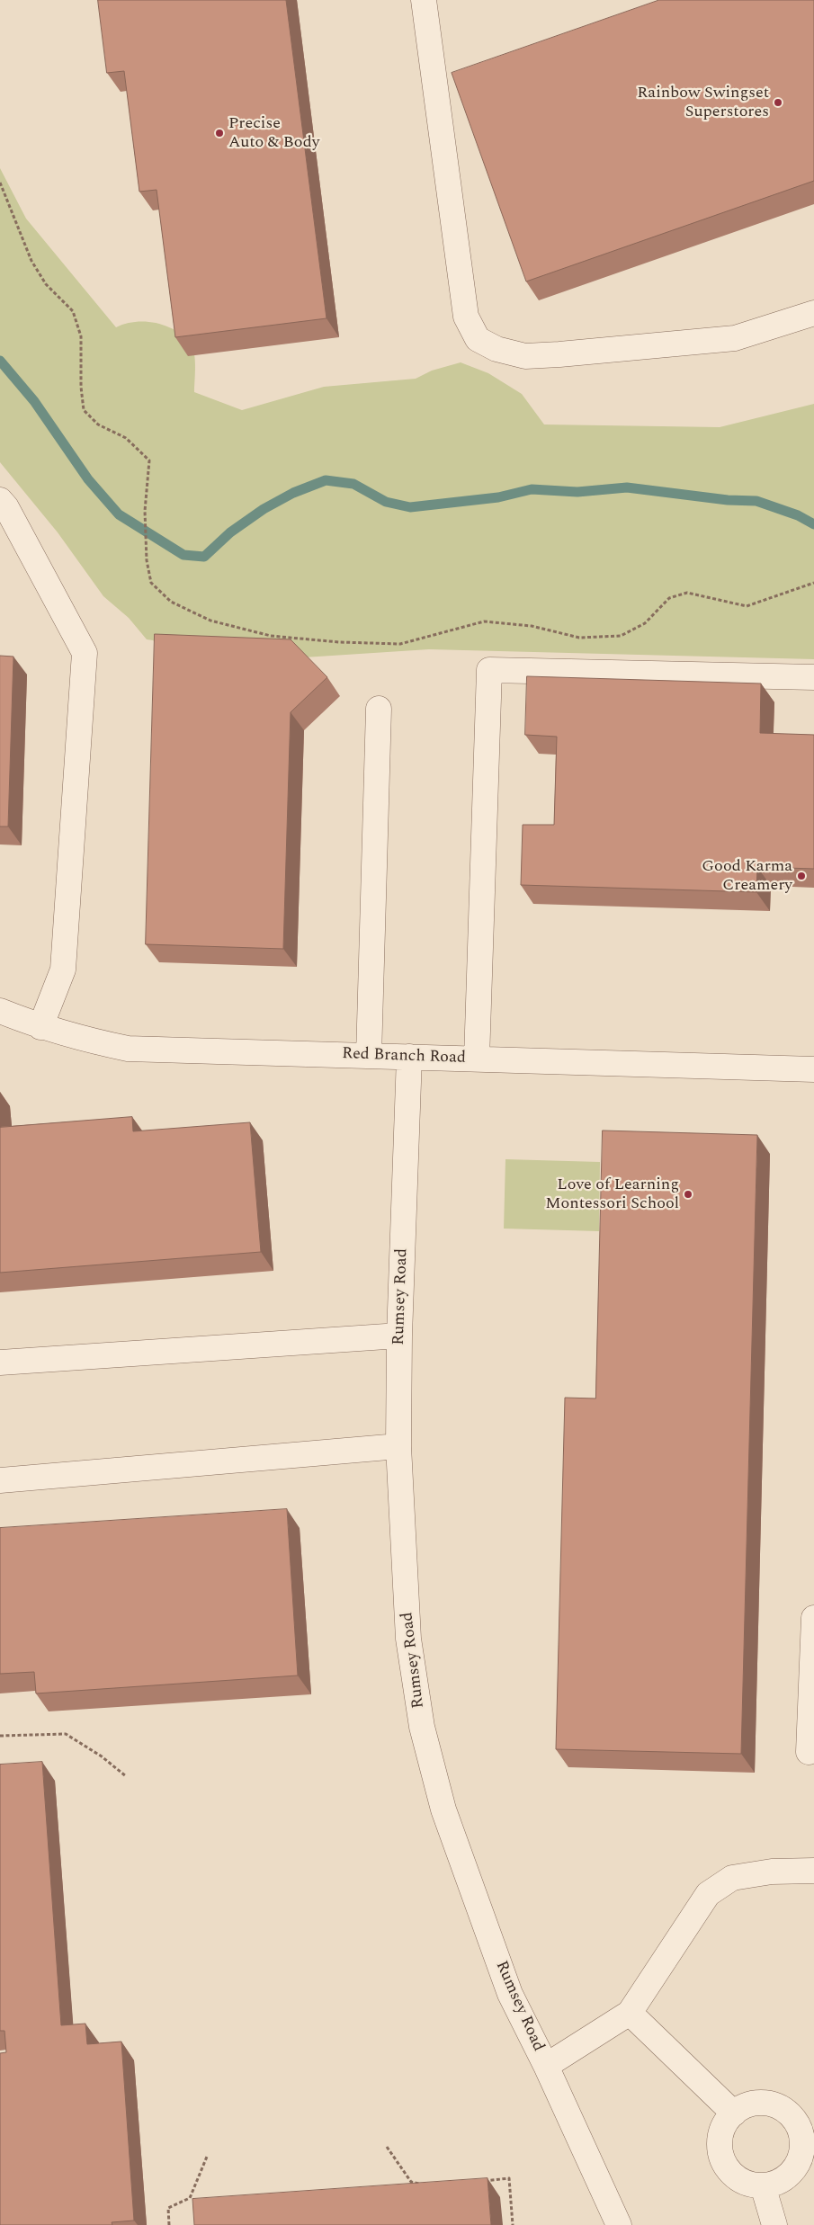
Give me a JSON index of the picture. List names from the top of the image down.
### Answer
{
  "streets": {
    "street": ["Red Branch Road", "Rumsey Road"]
  },
  "crossings": [
    ["Red Branch Road", "Rumsey Road"]
  ],
  "places": [
    "Rainbow Swingset Superstores",
    "Precise Auto & Body",
    "Good Karma Creamery",
    "Love of Learning Montessori School"
  ]
}
